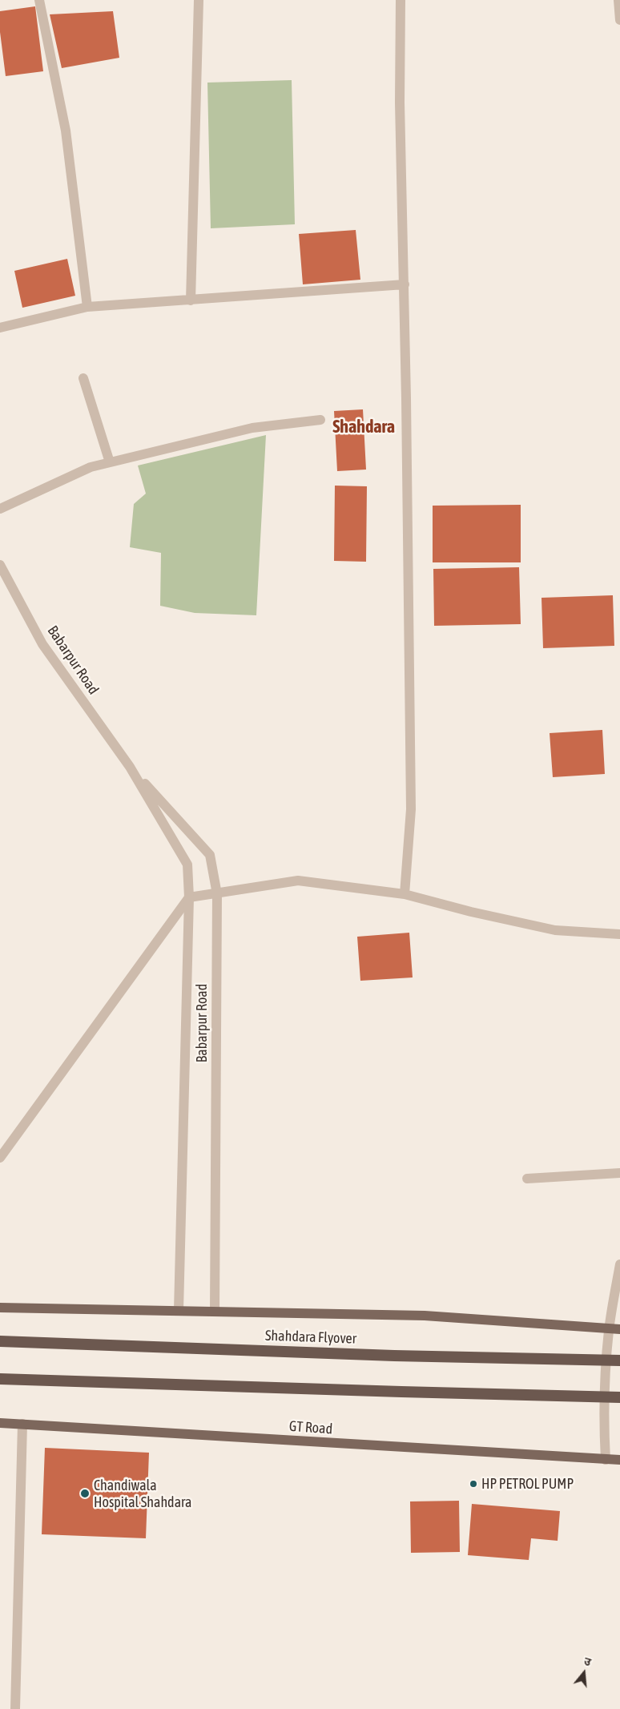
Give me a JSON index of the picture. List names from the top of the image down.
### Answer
{
  "streets": {
    "highway": ["Shahdara Flyover"],
    "main road": ["GT Road"],
    "street": ["Babarpur Road"]
  },
  "districts": ["Shahdara"],
  "places": ["HP PETROL PUMP", "Chandiwala Hospital Shahdara"],
  "north": "top"
}
